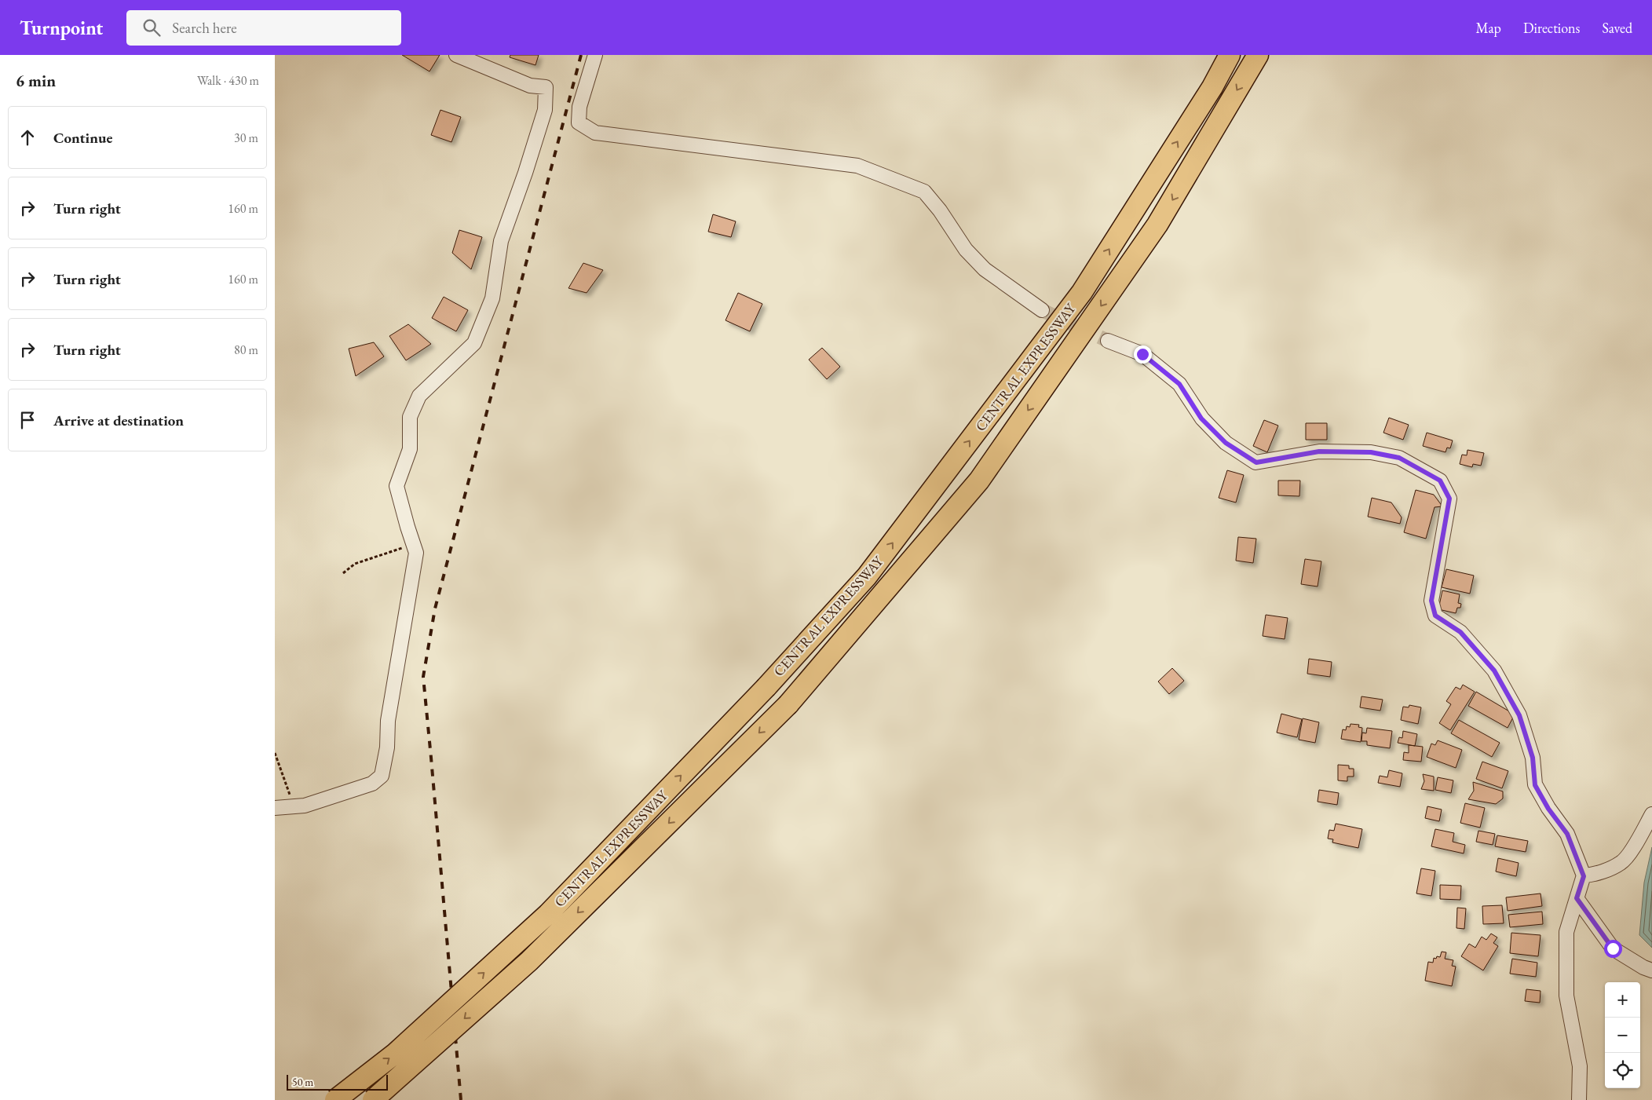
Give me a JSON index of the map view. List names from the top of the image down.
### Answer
{
  "streets": {
    "highway": ["CENTRAL EXPRESSWAY"]
  },
  "scale_bar": "50 m",
  "page": {
    "header": "Turnpoint",
    "search": "Search here",
    "nav": ["Map", "Directions", "Saved"],
    "heading": ["6 min", "Walk · 430 m"],
    "list": [
      ["Continue", "30 m"],
      ["Turn right", "160 m"],
      ["Turn right", "160 m"],
      ["Turn right", "80 m"],
      "Arrive at destination"
    ],
    "map_buttons": ["+", "−"],
    "scale": "50 m"
  }
}
